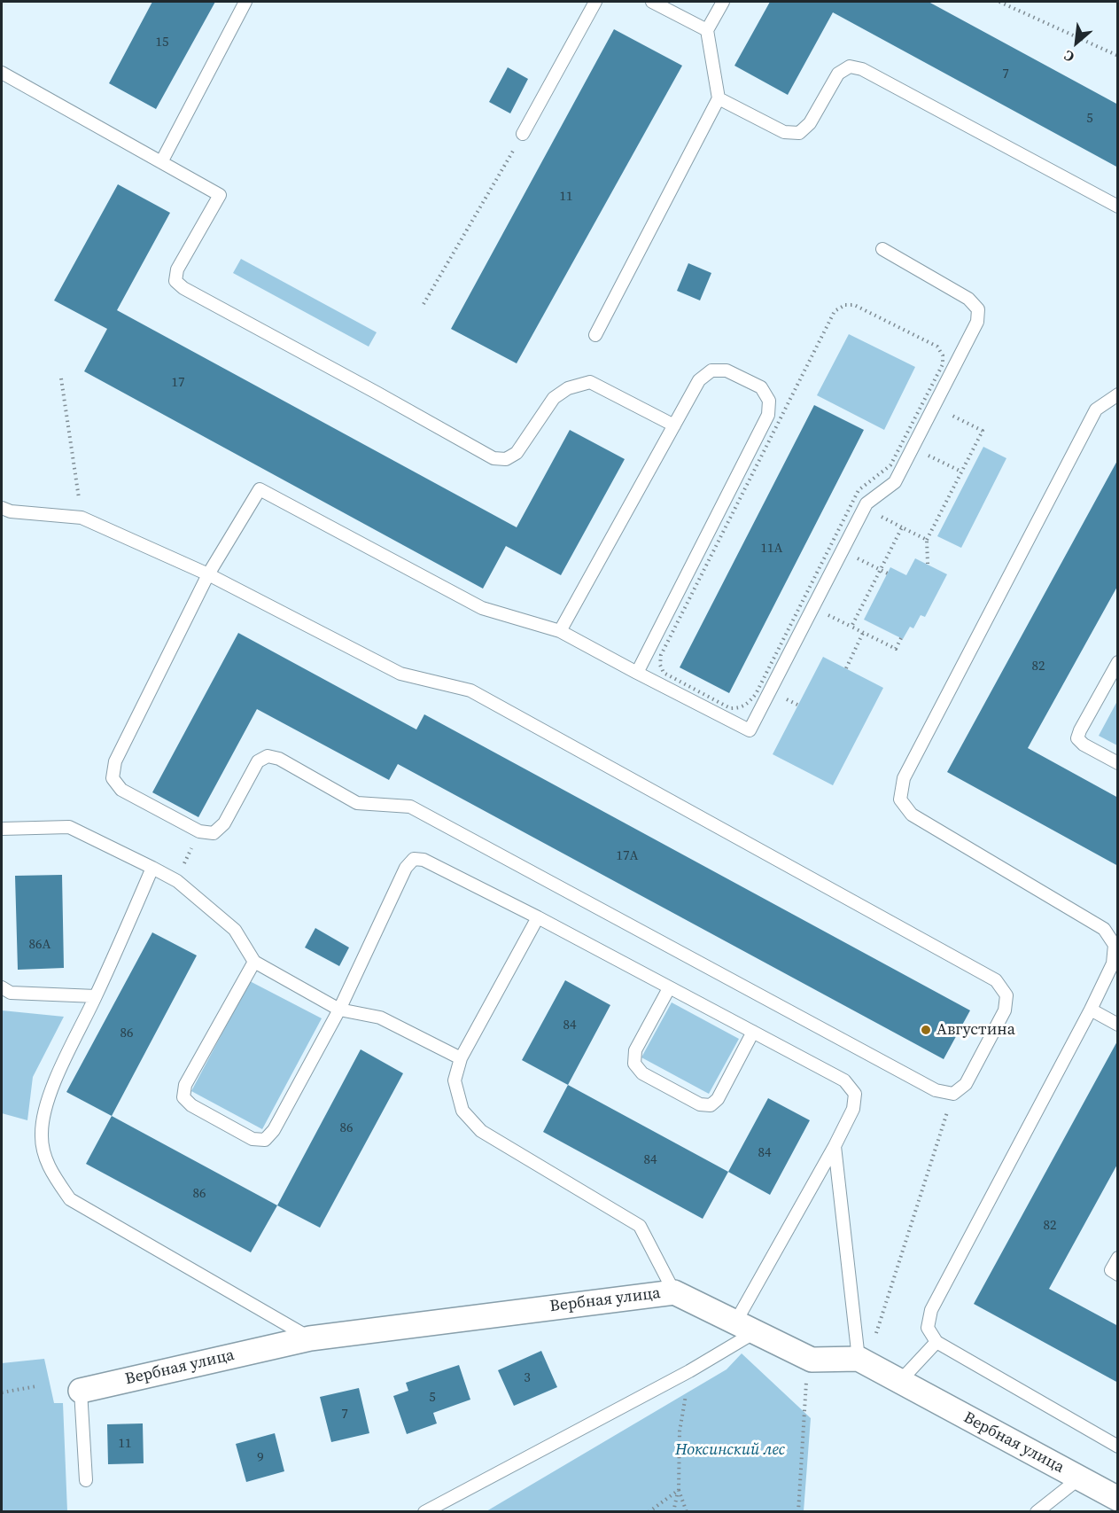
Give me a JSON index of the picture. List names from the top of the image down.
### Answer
{
  "streets": {
    "street": ["Вербная улица"]
  },
  "parks": ["Ноксинский лес"],
  "places": ["Августина"],
  "house_numbers": [
    "15",
    "7",
    "5",
    "11",
    "17",
    "11А",
    "82",
    "17А",
    "86А",
    "84",
    "86",
    "86",
    "84",
    "84",
    "86",
    "82",
    "3",
    "5",
    "7",
    "11",
    "9"
  ],
  "north": "bottom left"
}
